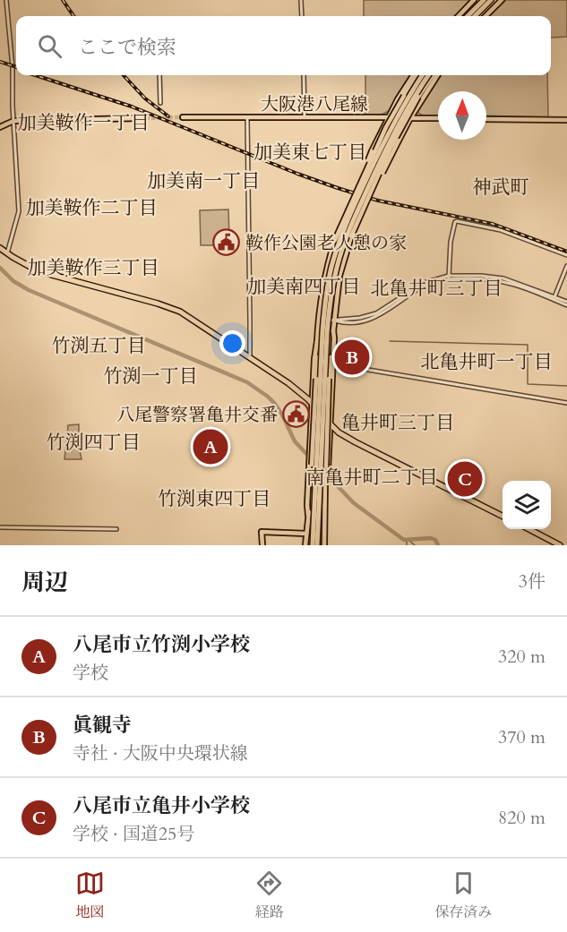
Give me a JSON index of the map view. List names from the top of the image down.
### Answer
{
  "streets": {
    "main road": ["大阪港八尾線"]
  },
  "districts": [
    "加美鞍作一丁目",
    "加美東七丁目",
    "加美南一丁目",
    "神武町",
    "加美鞍作二丁目",
    "加美鞍作三丁目",
    "加美南四丁目",
    "北亀井町三丁目",
    "竹渕五丁目",
    "北亀井町一丁目",
    "竹渕一丁目",
    "亀井町三丁目",
    "竹渕四丁目",
    "南亀井町二丁目",
    "竹渕東四丁目"
  ],
  "places": {
    "public building": ["鞍作公園老人憩の家", "八尾警察署亀井交番"]
  },
  "north": "top",
  "page": {
    "search": "ここで検索",
    "pins": ["B", "A", "C"],
    "heading": ["周辺", "3件"],
    "list": [
      {
        "mark": "A",
        "name": "八尾市立竹渕小学校",
        "note": "学校",
        "value": "320 m"
      },
      {
        "mark": "B",
        "name": "眞観寺",
        "note": "寺社 · 大阪中央環状線",
        "value": "370 m"
      },
      {
        "mark": "C",
        "name": "八尾市立亀井小学校",
        "note": "学校 · 国道25号",
        "value": "820 m"
      }
    ],
    "nav": ["地図", "経路", "保存済み"]
  }
}
